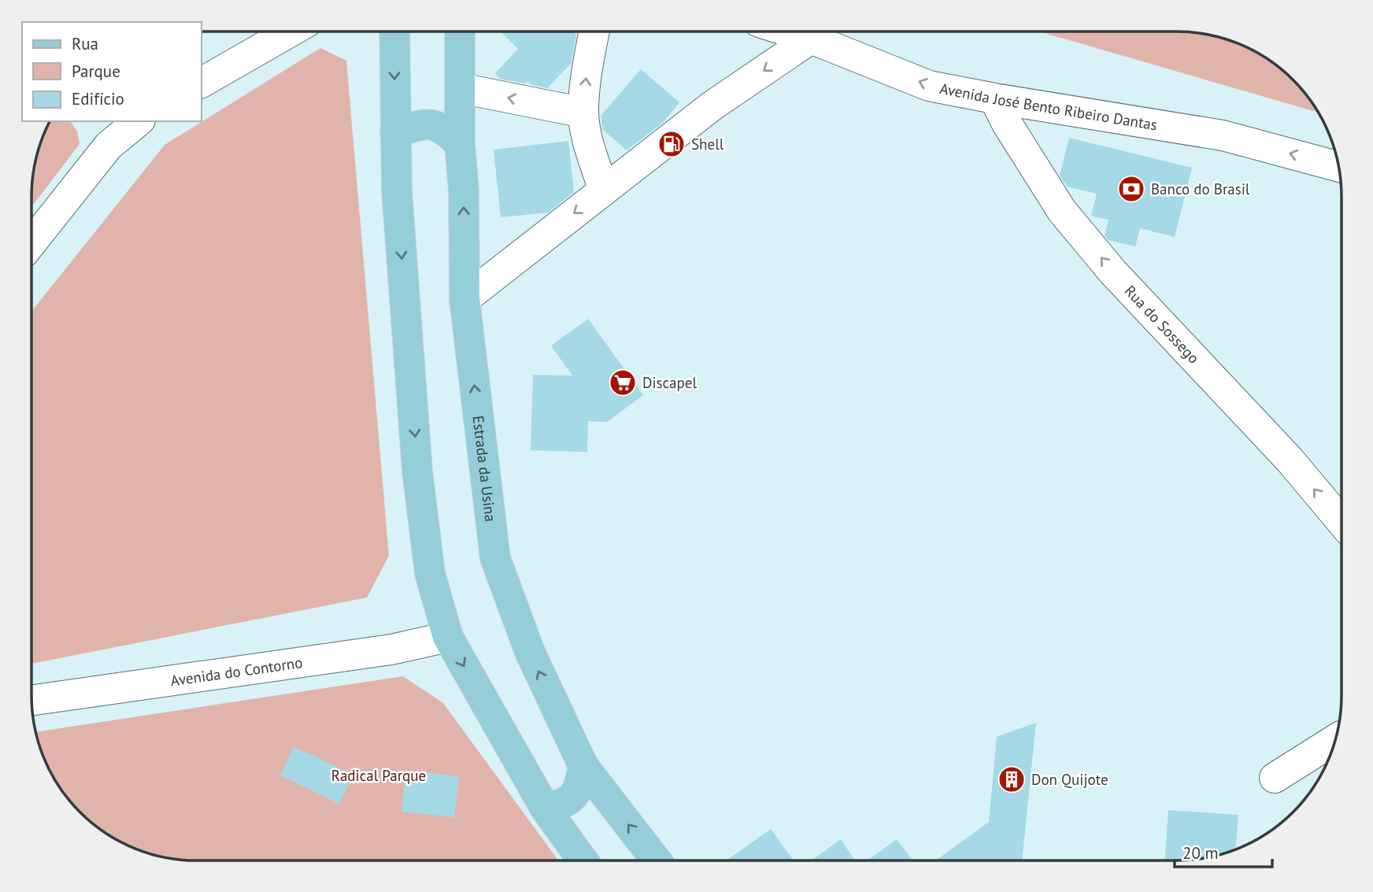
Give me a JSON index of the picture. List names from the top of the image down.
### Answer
{
  "streets": {
    "main road": ["Estrada da Usina"],
    "street": ["Avenida José Bento Ribeiro Dantas", "Rua do Sossego", "Avenida do Contorno"]
  },
  "crossings": [
    ["Avenida José Bento Ribeiro Dantas", "Rua do Sossego"]
  ],
  "one_way": ["Avenida José Bento Ribeiro Dantas", "Rua do Sossego"],
  "parks": ["Radical Parque"],
  "places": {
    "fuel station": ["Shell"],
    "bank": ["Banco do Brasil"],
    "supermarket": ["Discapel"],
    "building": ["Don Quijote"]
  },
  "legend": ["Rua", "Parque", "Edifício"],
  "scale_bar": "20 m"
}
